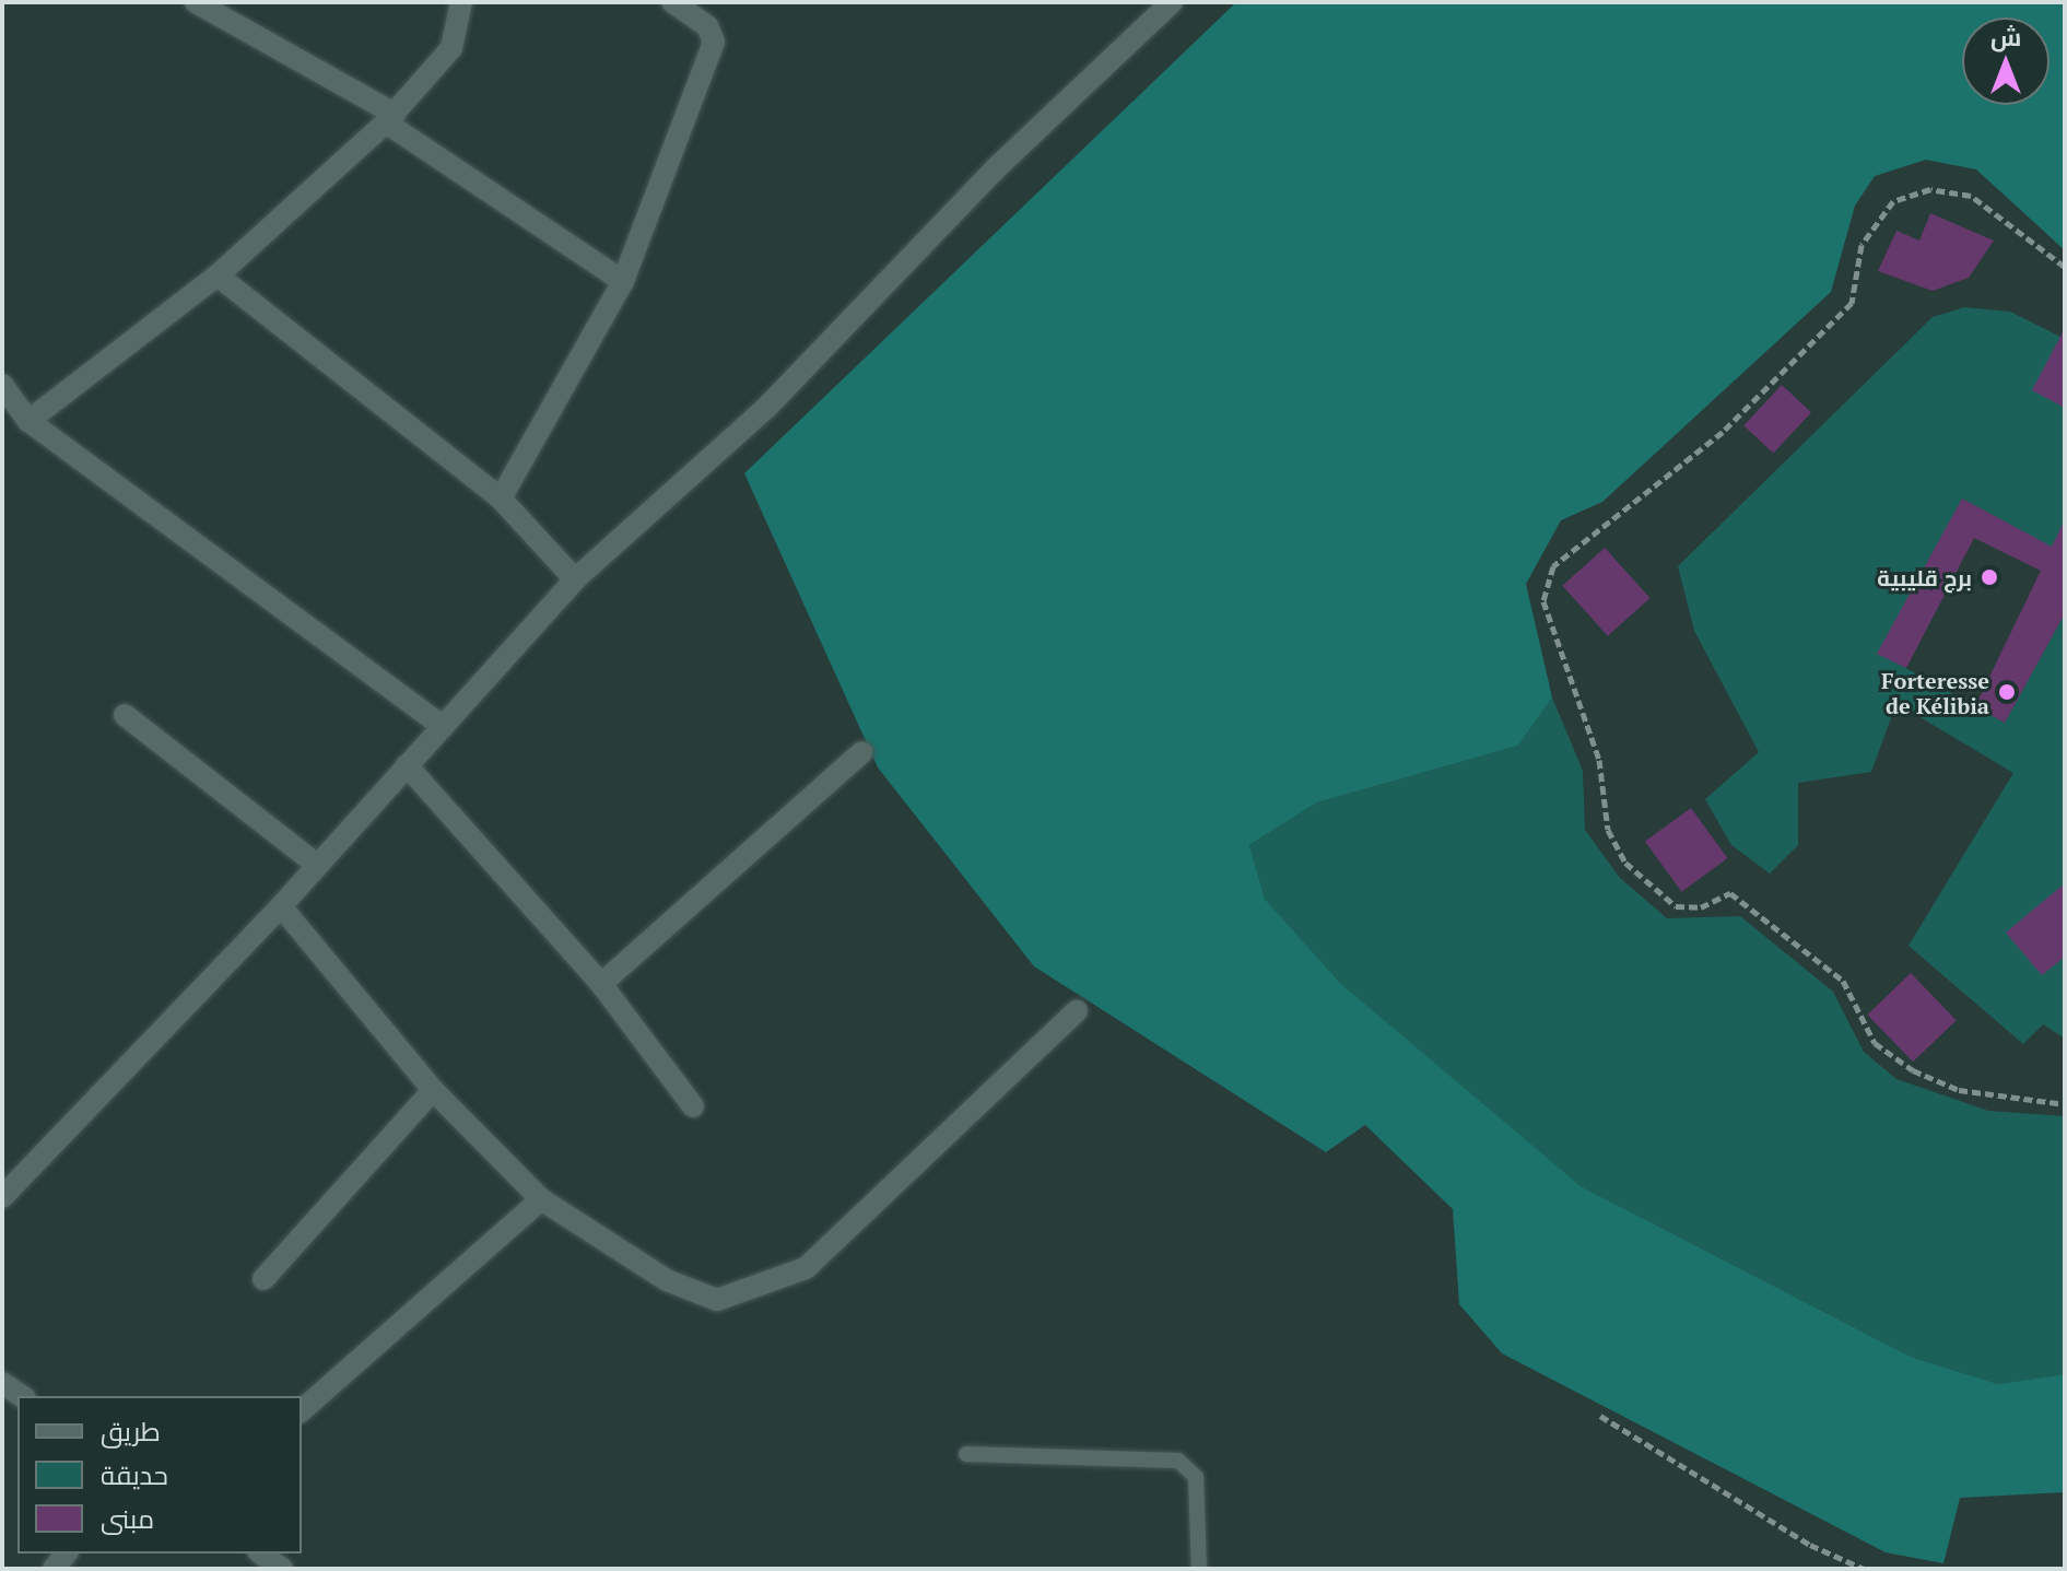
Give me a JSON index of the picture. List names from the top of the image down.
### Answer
{
  "places": ["برج قليبية", "Forteresse de Kélibia"],
  "legend": ["طريق", "حديقة", "مبنى"],
  "north": "top"
}
